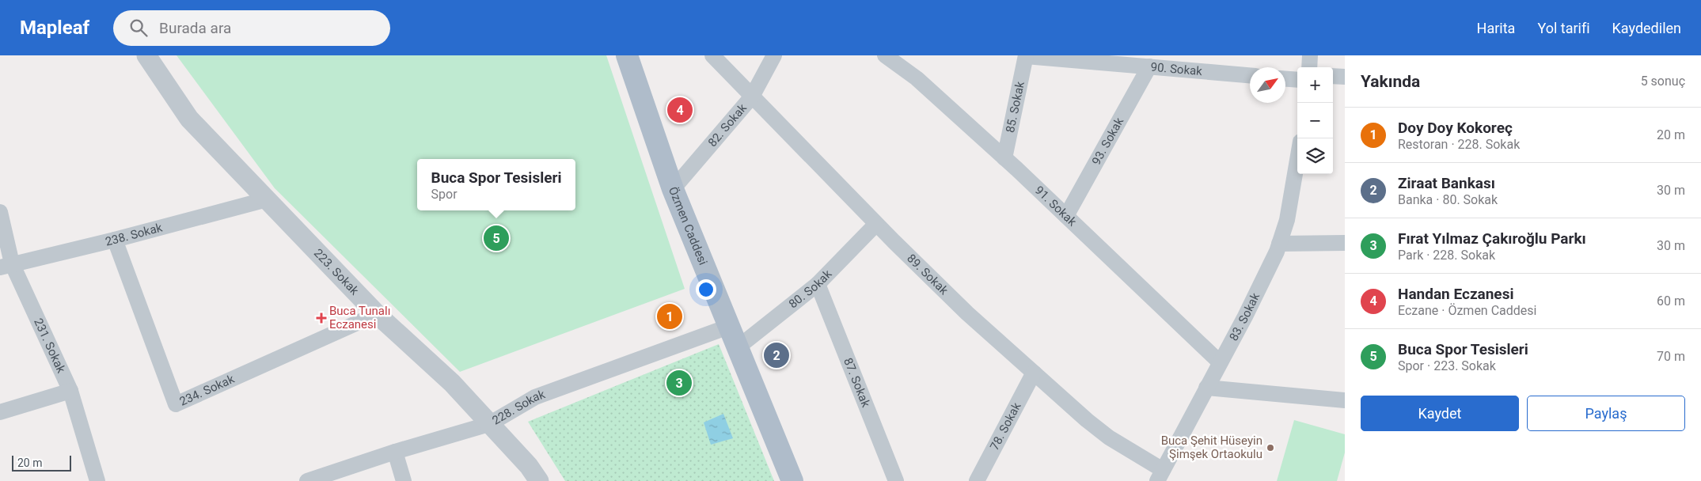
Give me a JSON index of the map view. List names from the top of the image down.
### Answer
{
  "streets": {
    "main road": ["Özmen Caddesi"],
    "street": [
      "90. Sokak",
      "85. Sokak",
      "82. Sokak",
      "93. Sokak",
      "91. Sokak",
      "238. Sokak",
      "223. Sokak",
      "89. Sokak",
      "80. Sokak",
      "83. Sokak",
      "231. Sokak",
      "87. Sokak",
      "234. Sokak",
      "228. Sokak",
      "78. Sokak"
    ]
  },
  "crossings": [
    ["90. Sokak", "85. Sokak"],
    ["90. Sokak", "93. Sokak"],
    ["85. Sokak", "91. Sokak"],
    ["82. Sokak", "Özmen Caddesi"],
    ["82. Sokak", "89. Sokak"],
    ["93. Sokak", "91. Sokak"],
    ["91. Sokak", "83. Sokak"],
    ["Özmen Caddesi", "80. Sokak"],
    ["Özmen Caddesi", "228. Sokak"],
    ["238. Sokak", "223. Sokak"],
    ["238. Sokak", "231. Sokak"],
    ["238. Sokak", "234. Sokak"],
    ["223. Sokak", "234. Sokak"],
    ["223. Sokak", "228. Sokak"],
    ["89. Sokak", "80. Sokak"],
    ["89. Sokak", "83. Sokak"],
    ["89. Sokak", "78. Sokak"],
    ["80. Sokak", "87. Sokak"]
  ],
  "places": {
    "health": ["Buca Tunalı Eczanesi"],
    "other": ["Buca Şehit Hüseyin Şimşek Ortaokulu"]
  },
  "scale_bar": "20 m",
  "north": "top right",
  "page": {
    "header": "Mapleaf",
    "search": "Burada ara",
    "nav": ["Harita", "Yol tarifi", "Kaydedilen"],
    "heading": ["Yakında", "5 sonuç"],
    "map_buttons": ["+", "−"],
    "pins": [
      "4",
      "5",
      "1",
      "2",
      "3"
    ],
    "list": [
      {
        "mark": "1",
        "name": "Doy Doy Kokoreç",
        "note": "Restoran · 228. Sokak",
        "value": "20 m"
      },
      {
        "mark": "2",
        "name": "Ziraat Bankası",
        "note": "Banka · 80. Sokak",
        "value": "30 m"
      },
      {
        "mark": "3",
        "name": "Fırat Yılmaz Çakıroğlu Parkı",
        "note": "Park · 228. Sokak",
        "value": "30 m"
      },
      {
        "mark": "4",
        "name": "Handan Eczanesi",
        "note": "Eczane · Özmen Caddesi",
        "value": "60 m"
      },
      {
        "mark": "5",
        "name": "Buca Spor Tesisleri",
        "note": "Spor · 223. Sokak",
        "value": "70 m"
      }
    ],
    "popup": ["Buca Spor Tesisleri", "Spor"],
    "buttons": ["Kaydet", "Paylaş"],
    "scale": "20 m"
  }
}
